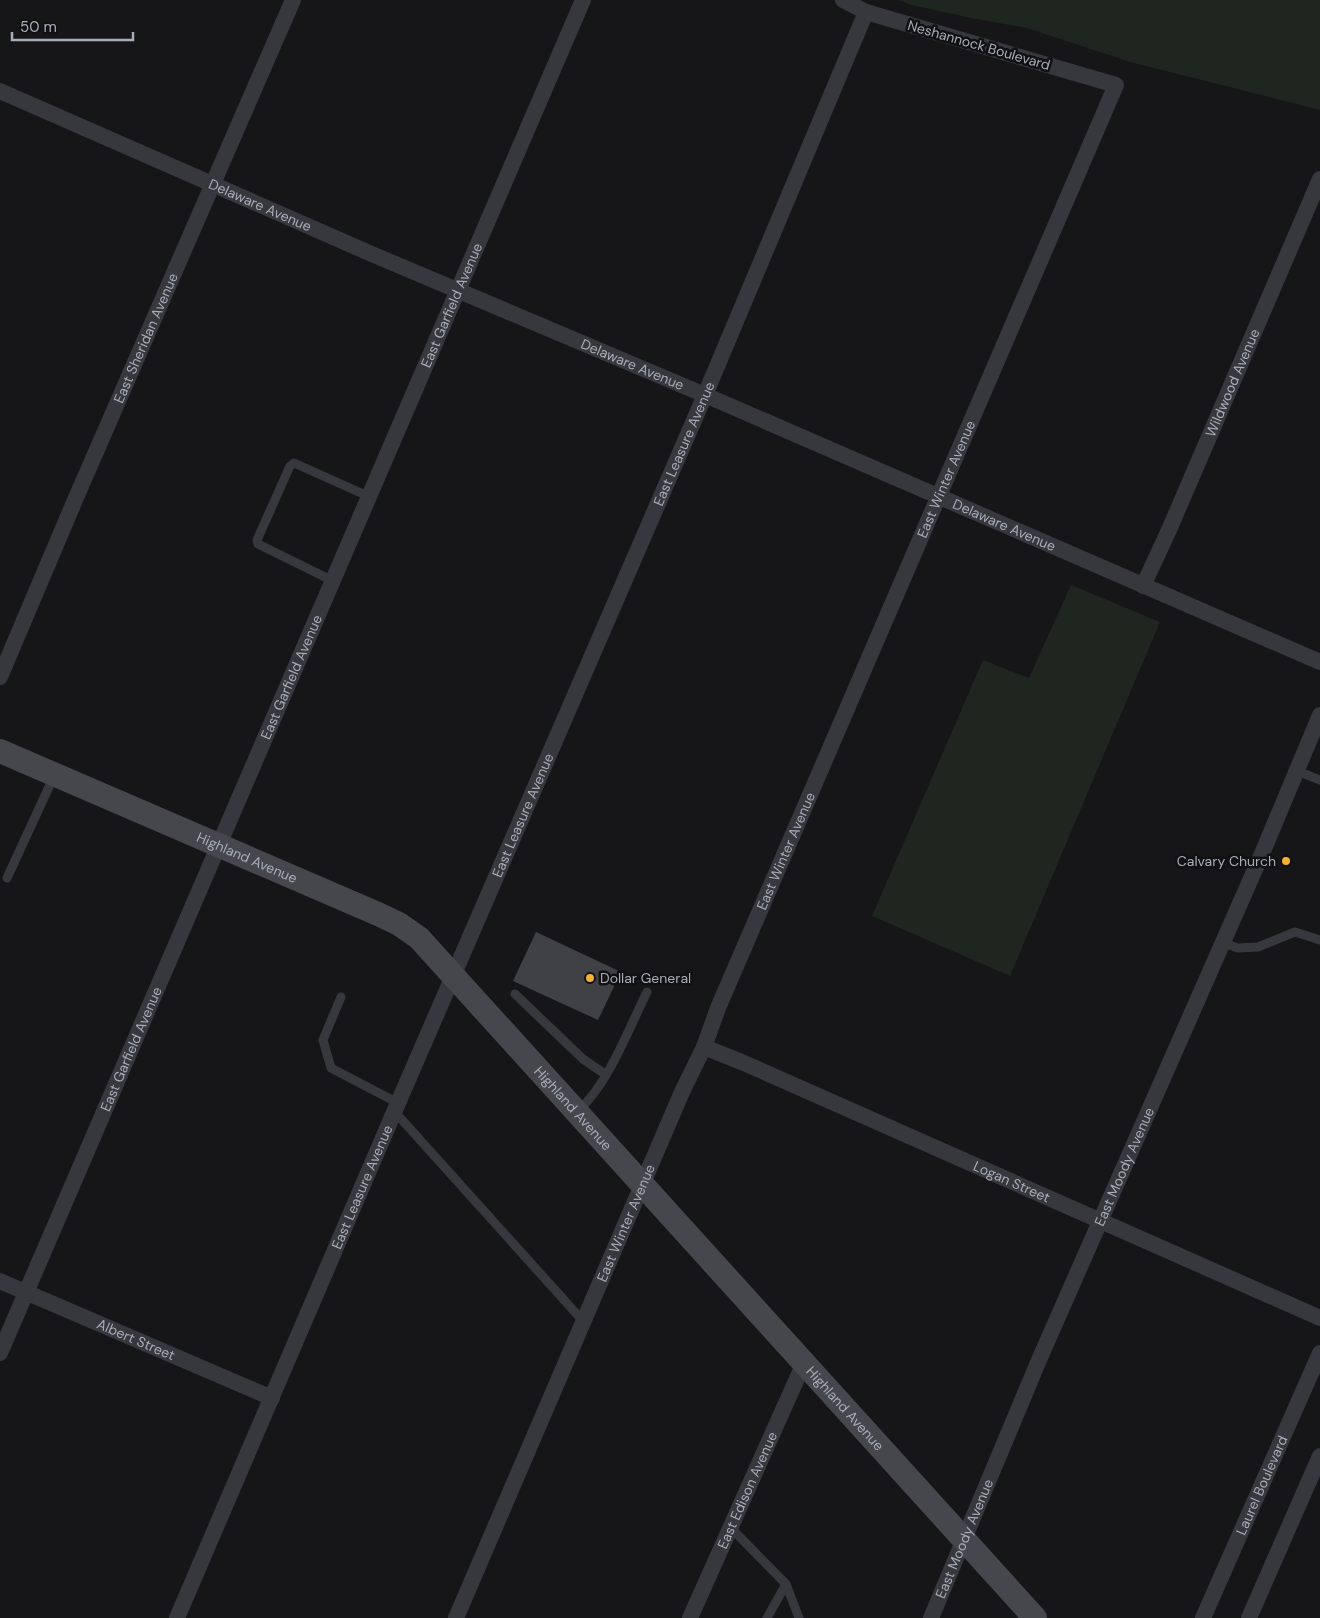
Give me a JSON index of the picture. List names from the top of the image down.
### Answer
{
  "streets": {
    "main road": ["Highland Avenue"],
    "street": [
      "Neshannock Boulevard",
      "Delaware Avenue",
      "East Garfield Avenue",
      "East Sheridan Avenue",
      "Wildwood Avenue",
      "East Leasure Avenue",
      "East Winter Avenue",
      "East Moody Avenue",
      "Logan Street",
      "Albert Street",
      "Laurel Boulevard",
      "East Edison Avenue"
    ]
  },
  "crossings": [
    ["Neshannock Boulevard", "East Leasure Avenue"],
    ["Neshannock Boulevard", "East Winter Avenue"],
    ["Delaware Avenue", "East Garfield Avenue"],
    ["Delaware Avenue", "East Sheridan Avenue"],
    ["Delaware Avenue", "Wildwood Avenue"],
    ["Delaware Avenue", "East Leasure Avenue"],
    ["Delaware Avenue", "East Winter Avenue"],
    ["East Garfield Avenue", "Highland Avenue"],
    ["East Garfield Avenue", "Albert Street"],
    ["East Leasure Avenue", "Highland Avenue"],
    ["East Leasure Avenue", "Albert Street"],
    ["East Winter Avenue", "Highland Avenue"],
    ["East Winter Avenue", "Logan Street"],
    ["Highland Avenue", "East Moody Avenue"],
    ["Highland Avenue", "East Edison Avenue"],
    ["East Moody Avenue", "Logan Street"]
  ],
  "places": ["Calvary Church", "Dollar General"],
  "scale_bar": "50 m"
}
